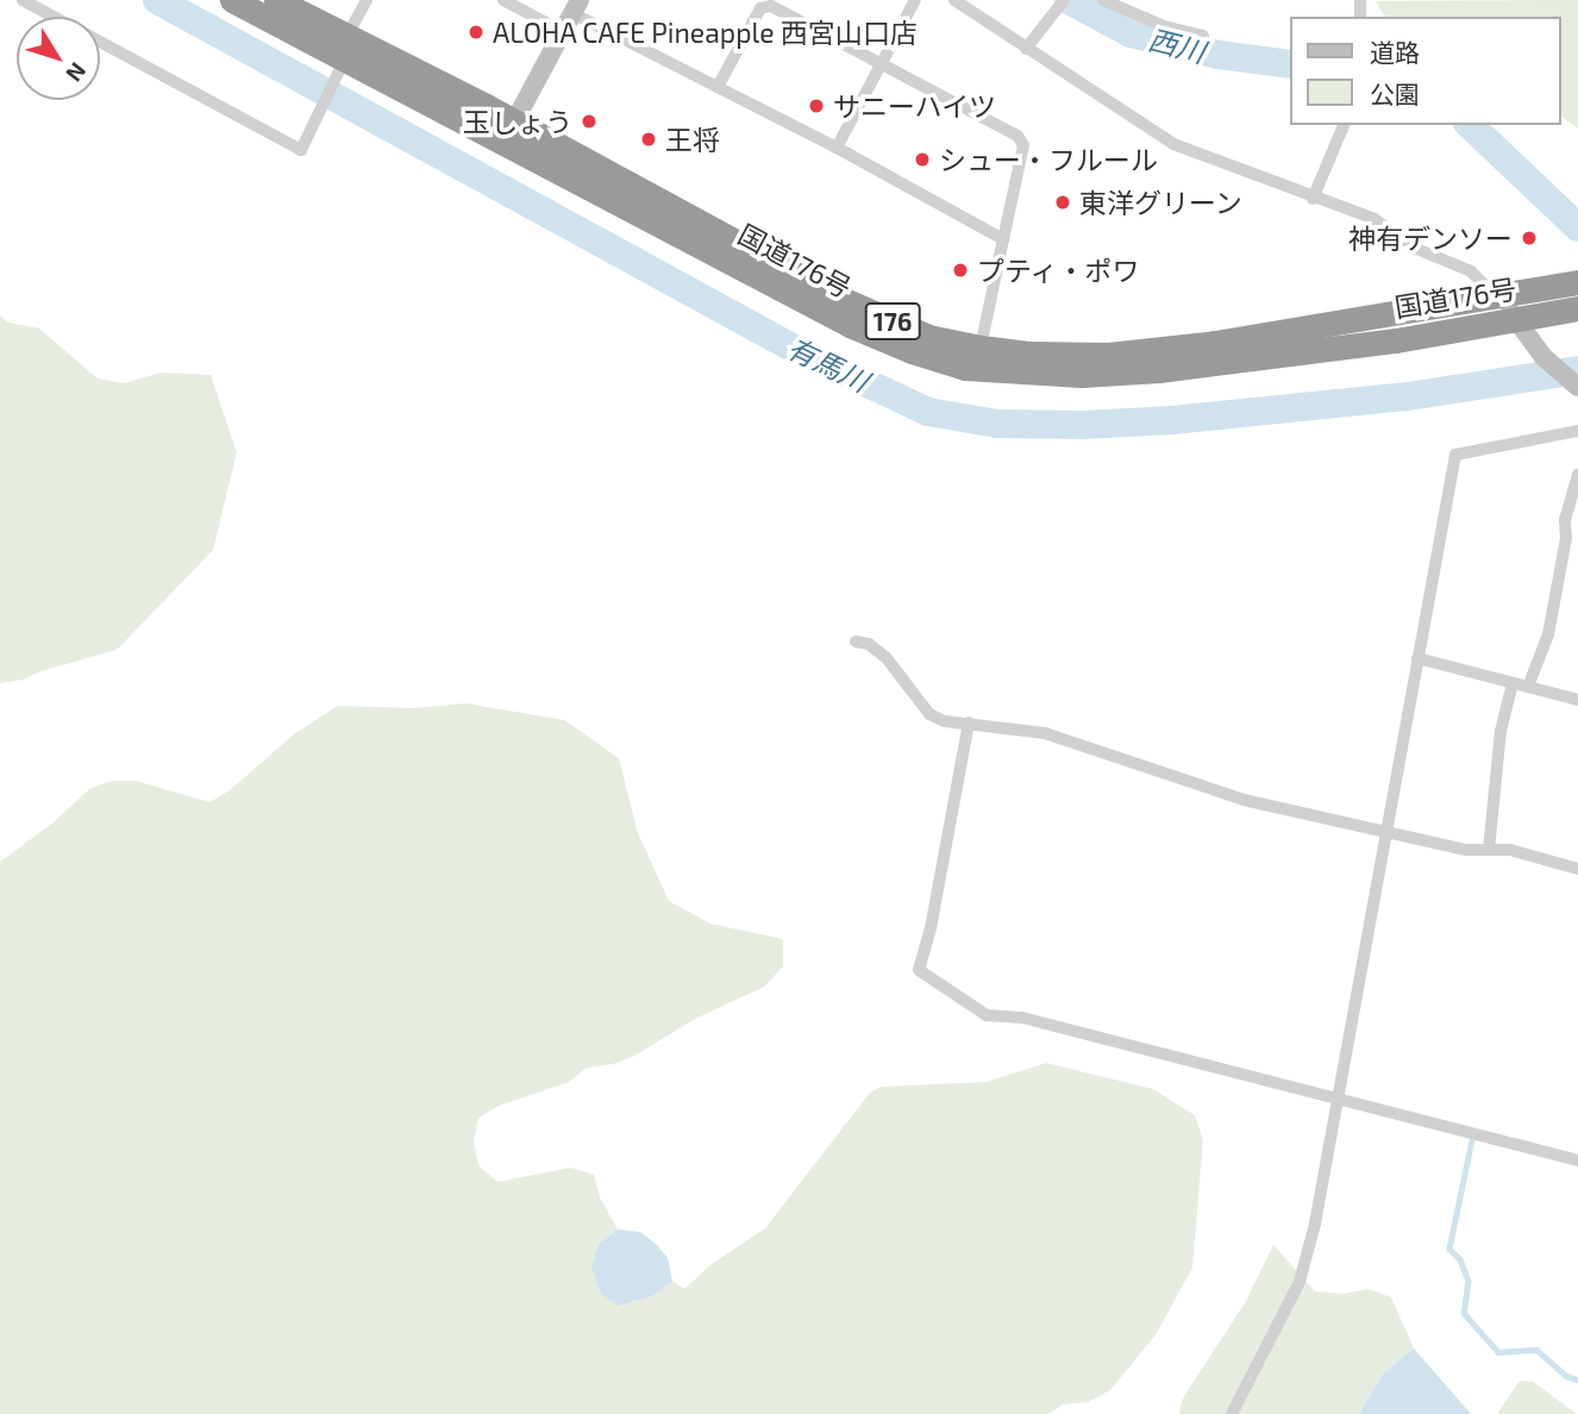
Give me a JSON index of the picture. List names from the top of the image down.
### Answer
{
  "streets": {
    "highway": ["国道176号", "176"]
  },
  "water": ["西川", "有馬川"],
  "places": [
    "ALOHA CAFE Pineapple 西宮山口店",
    "サニーハイツ",
    "玉しょう",
    "王将",
    "シュー・フルール",
    "東洋グリーン",
    "神有デンソー",
    "プティ・ポワ"
  ],
  "legend": ["道路", "公園"],
  "north": "bottom right"
}
